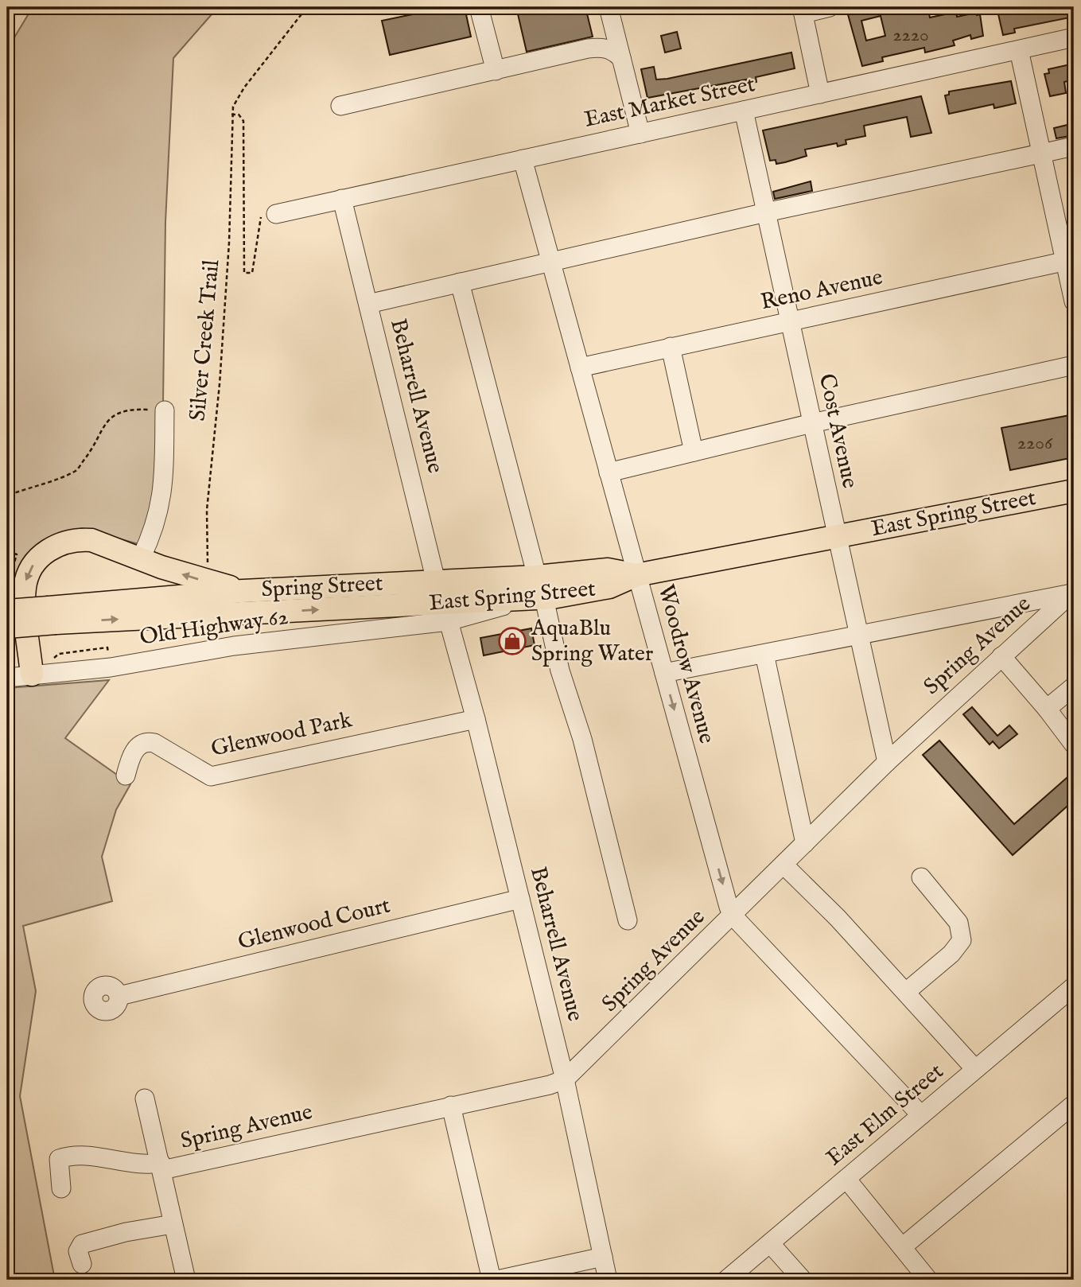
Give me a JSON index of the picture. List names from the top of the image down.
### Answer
{
  "streets": {
    "main road": ["East Spring Street", "Spring Street"],
    "street": [
      "East Market Street",
      "Reno Avenue",
      "Beharrell Avenue",
      "Cost Avenue",
      "Old Highway 62",
      "Spring Avenue",
      "Woodrow Avenue",
      "Glenwood Park",
      "Glenwood Court",
      "East Elm Street"
    ],
    "path": ["Silver Creek Trail"]
  },
  "crossings": [
    ["East Market Street", "Silver Creek Trail"],
    ["East Market Street", "Beharrell Avenue"],
    ["East Market Street", "Cost Avenue"],
    ["East Market Street", "Woodrow Avenue"],
    ["Reno Avenue", "Cost Avenue"],
    ["Reno Avenue", "Woodrow Avenue"],
    ["Beharrell Avenue", "East Spring Street"],
    ["Beharrell Avenue", "Spring Street"],
    ["Beharrell Avenue", "Old Highway 62"],
    ["Beharrell Avenue", "Spring Avenue"],
    ["Beharrell Avenue", "Glenwood Park"],
    ["Beharrell Avenue", "Glenwood Court"],
    ["Cost Avenue", "East Spring Street"],
    ["Cost Avenue", "Spring Avenue"],
    ["East Spring Street", "Spring Street"],
    ["East Spring Street", "Old Highway 62"],
    ["East Spring Street", "Woodrow Avenue"],
    ["Spring Street", "Woodrow Avenue"],
    ["Spring Avenue", "Woodrow Avenue"],
    ["Woodrow Avenue", "East Elm Street"]
  ],
  "one_way": ["East Spring Street"],
  "places": {
    "shop": ["AquaBlu Spring Water"]
  },
  "house_numbers": ["2220", "2206"]
}
